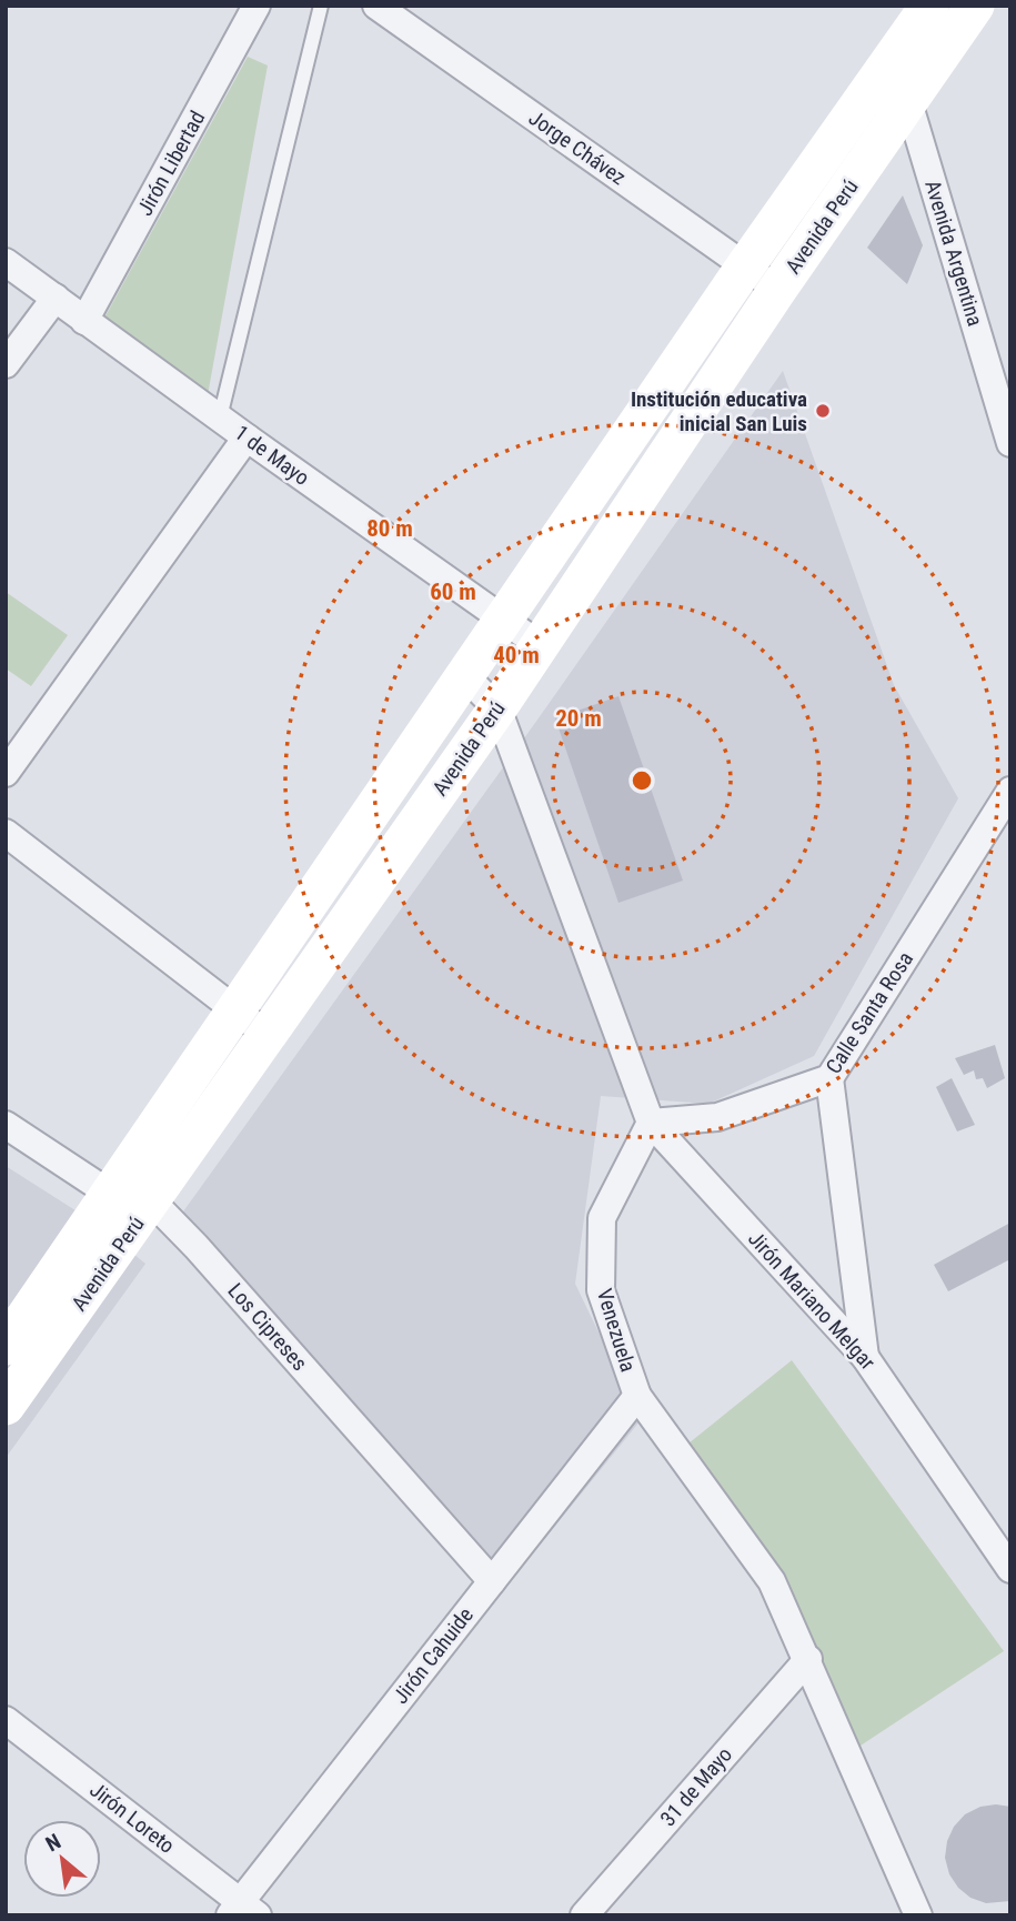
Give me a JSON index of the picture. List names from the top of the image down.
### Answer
{
  "streets": {
    "main road": ["Avenida Perú"],
    "street": [
      "Jorge Chávez",
      "Jirón Libertad",
      "Avenida Argentina",
      "1 de Mayo",
      "Calle Santa Rosa",
      "Jirón Mariano Melgar",
      "Los Cipreses",
      "Venezuela",
      "Jirón Cahuide",
      "31 de Mayo",
      "Jirón Loreto"
    ]
  },
  "crossings": [
    ["Jorge Chávez", "Avenida Perú"],
    ["Jirón Libertad", "1 de Mayo"],
    ["Avenida Perú", "Avenida Argentina"],
    ["Avenida Perú", "1 de Mayo"],
    ["Avenida Perú", "Los Cipreses"],
    ["Calle Santa Rosa", "Jirón Mariano Melgar"],
    ["Calle Santa Rosa", "Venezuela"],
    ["Jirón Mariano Melgar", "Venezuela"],
    ["Los Cipreses", "Jirón Cahuide"],
    ["Venezuela", "Jirón Cahuide"],
    ["Venezuela", "31 de Mayo"],
    ["Jirón Cahuide", "Jirón Loreto"]
  ],
  "places": ["Institución educativa inicial San Luis"],
  "north": "top left",
  "rings": [
    "80 m",
    "60 m",
    "40 m",
    "20 m"
  ]
}
